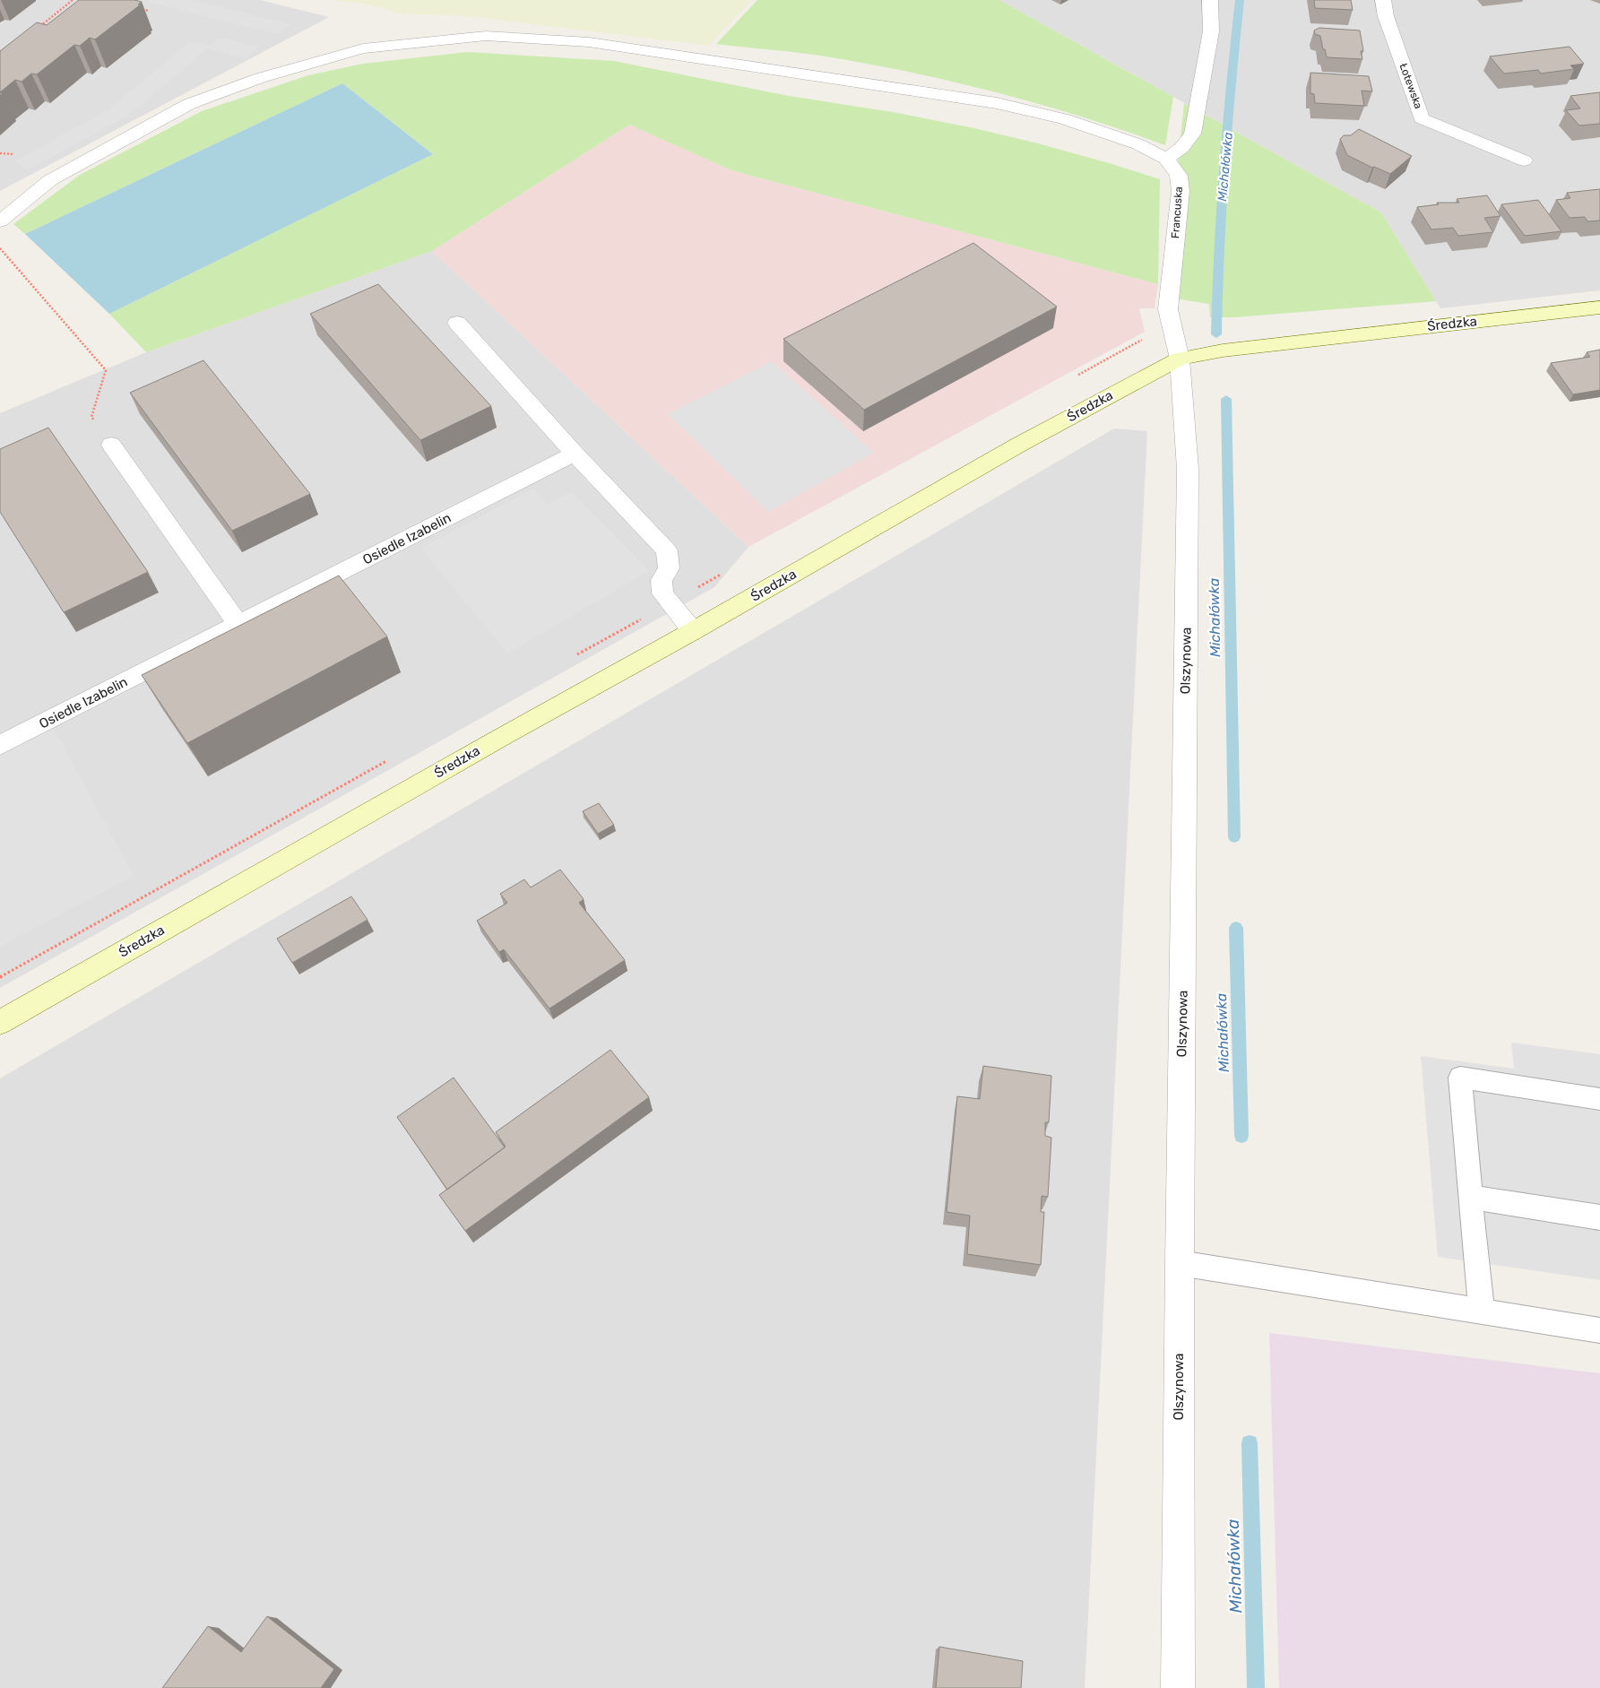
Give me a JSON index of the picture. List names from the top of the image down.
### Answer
{
  "streets": {
    "street": [
      "Łotewska",
      "Francuska",
      "Średzka",
      "Osiedle Izabelin",
      "Olszynowa"
    ]
  },
  "crossings": [
    ["Francuska", "Średzka"],
    ["Francuska", "Olszynowa"],
    ["Średzka", "Olszynowa"]
  ],
  "water": ["Michałówka"]
}
